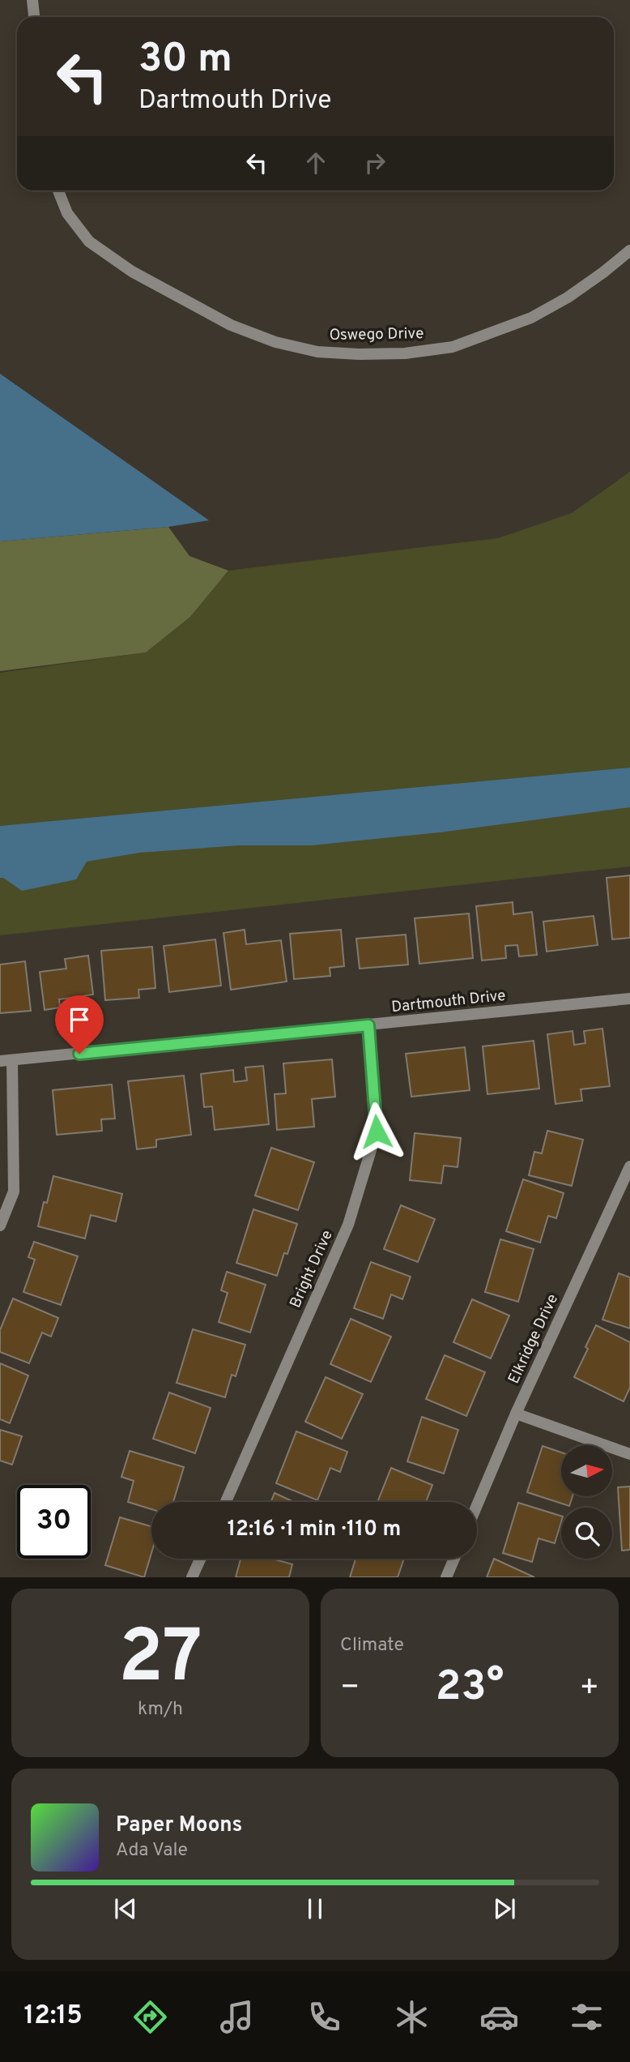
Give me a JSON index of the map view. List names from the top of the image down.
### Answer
{
  "streets": {
    "street": [
      "Oswego Drive",
      "Dartmouth Drive",
      "Bright Drive",
      "Elkridge Drive"
    ]
  },
  "crossings": [
    ["Dartmouth Drive", "Bright Drive"]
  ],
  "north": "right",
  "page": {
    "turn": ["30 m", "Dartmouth Drive"],
    "limit": "30",
    "trip": "12:16 · 1 min · 110 m",
    "tile": [
      ["27", "km/h"],
      "Climate"
    ],
    "heat": ["−", "23°", "+"],
    "song": ["Paper Moons", "Ada Vale"],
    "tabs": "12:15"
  }
}
